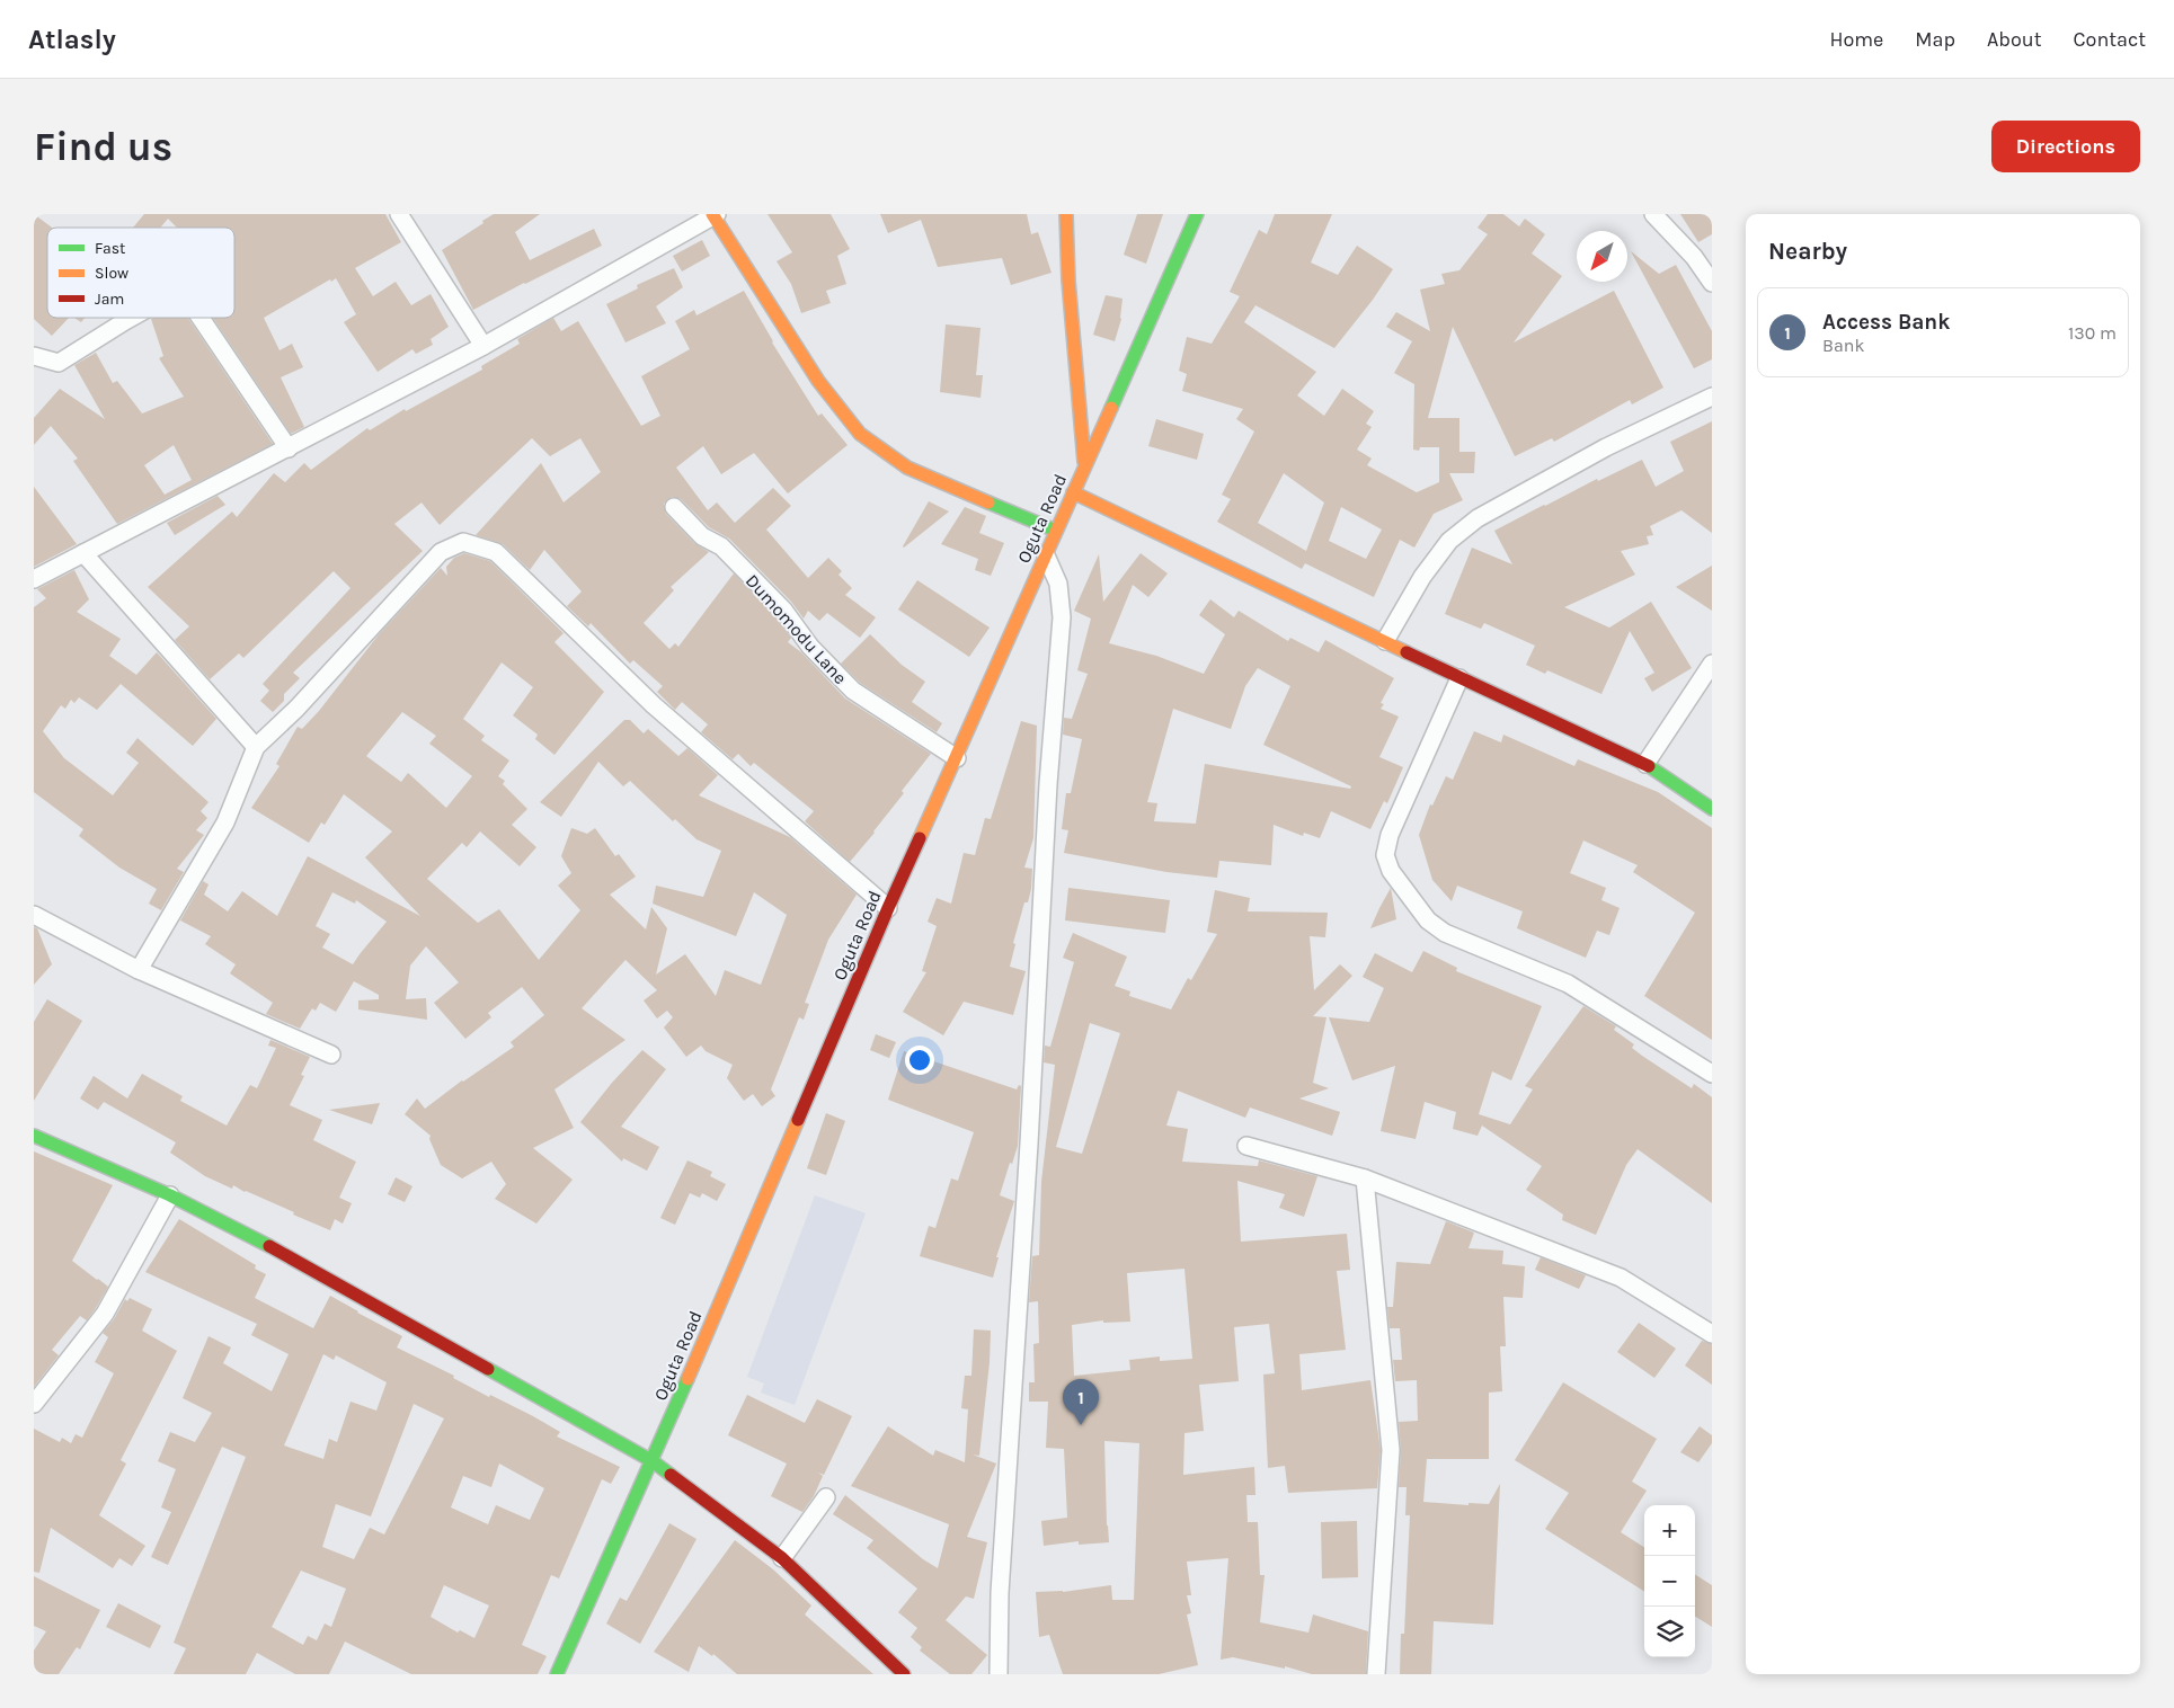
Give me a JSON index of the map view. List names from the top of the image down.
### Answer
{
  "streets": {
    "street": ["Oguta Road", "Dumomodu Lane"]
  },
  "crossings": [
    ["Oguta Road", "Dumomodu Lane"]
  ],
  "legend": ["Fast", "Slow", "Jam"],
  "north": "bottom left",
  "page": {
    "header": "Atlasly",
    "nav": [
      "Home",
      "Map",
      "About",
      "Contact"
    ],
    "buttons": "Directions",
    "title": "Find us",
    "heading": "Nearby",
    "list": [
      {
        "mark": "1",
        "name": "Access Bank",
        "note": "Bank",
        "value": "130 m"
      }
    ],
    "pins": "1",
    "map_buttons": ["+", "−"]
  }
}
